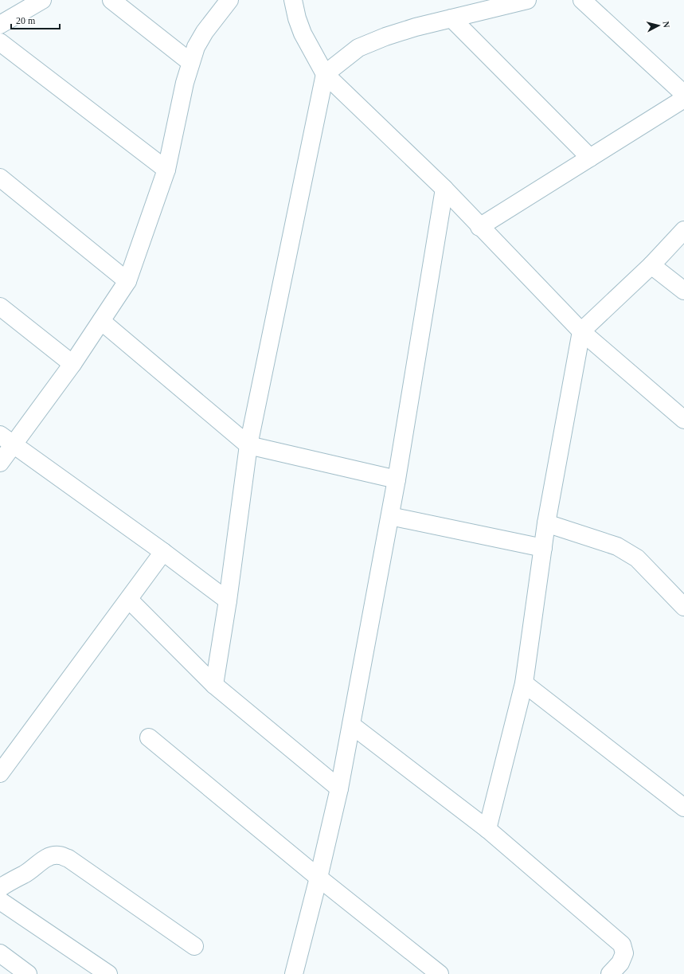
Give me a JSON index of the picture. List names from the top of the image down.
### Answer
{
  "scale_bar": "20 m",
  "north": "right"
}
